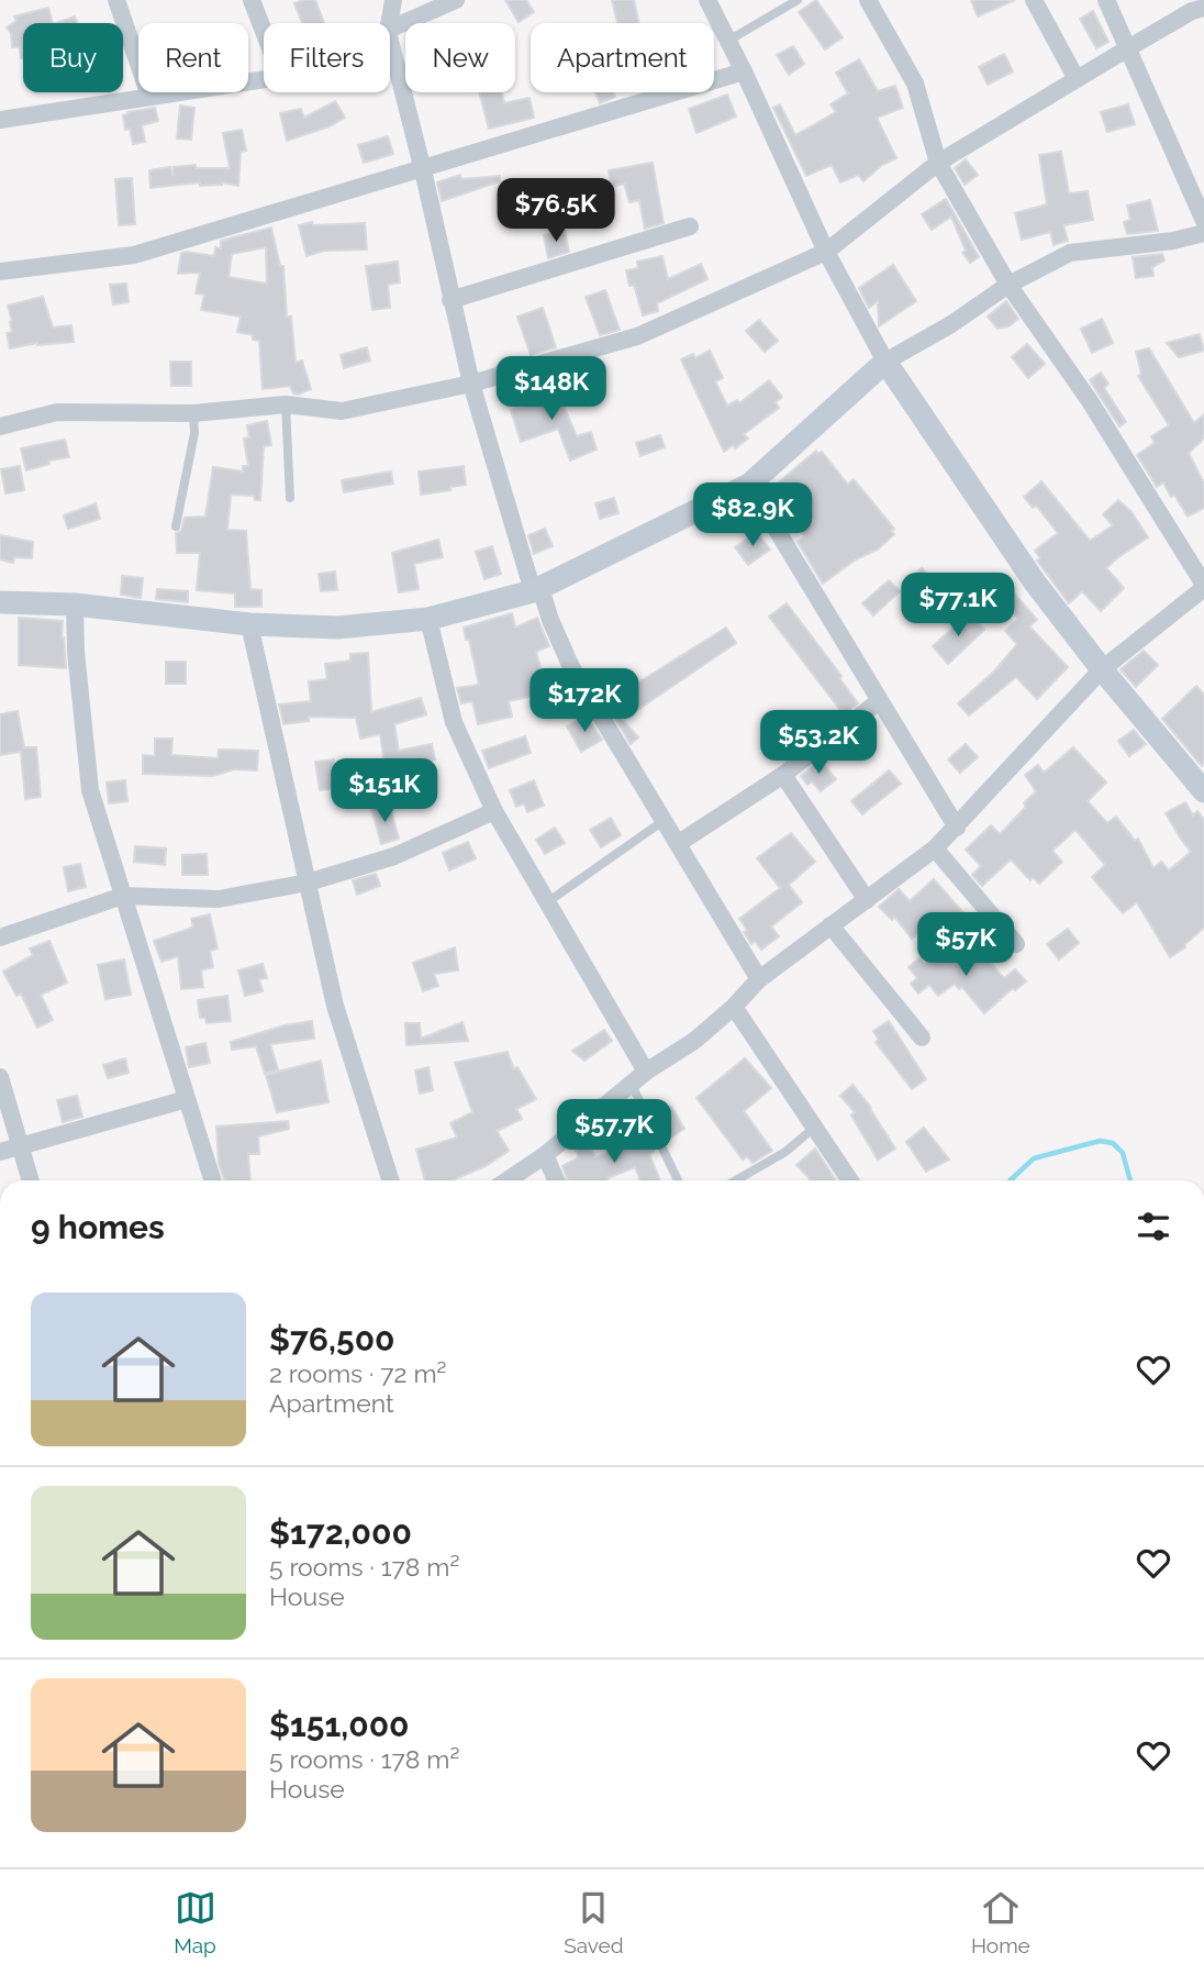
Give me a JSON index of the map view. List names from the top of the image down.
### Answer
{
  "page": {
    "chip": [
      "Buy",
      "Rent",
      "Filters",
      "New",
      "Apartment"
    ],
    "price": [
      "$76.5K",
      "$148K",
      "$82.9K",
      "$77.1K",
      "$172K",
      "$53.2K",
      "$151K",
      "$57K",
      "$57.7K"
    ],
    "heading": "9 homes",
    "list": [
      {
        "name": "$76,500",
        "note": "2 rooms · 72 m² · Apartment"
      },
      {
        "name": "$172,000",
        "note": "5 rooms · 178 m² · House"
      },
      {
        "name": "$151,000",
        "note": "5 rooms · 178 m² · House"
      }
    ],
    "tabs": ["Map", "Saved", "Home"]
  }
}
